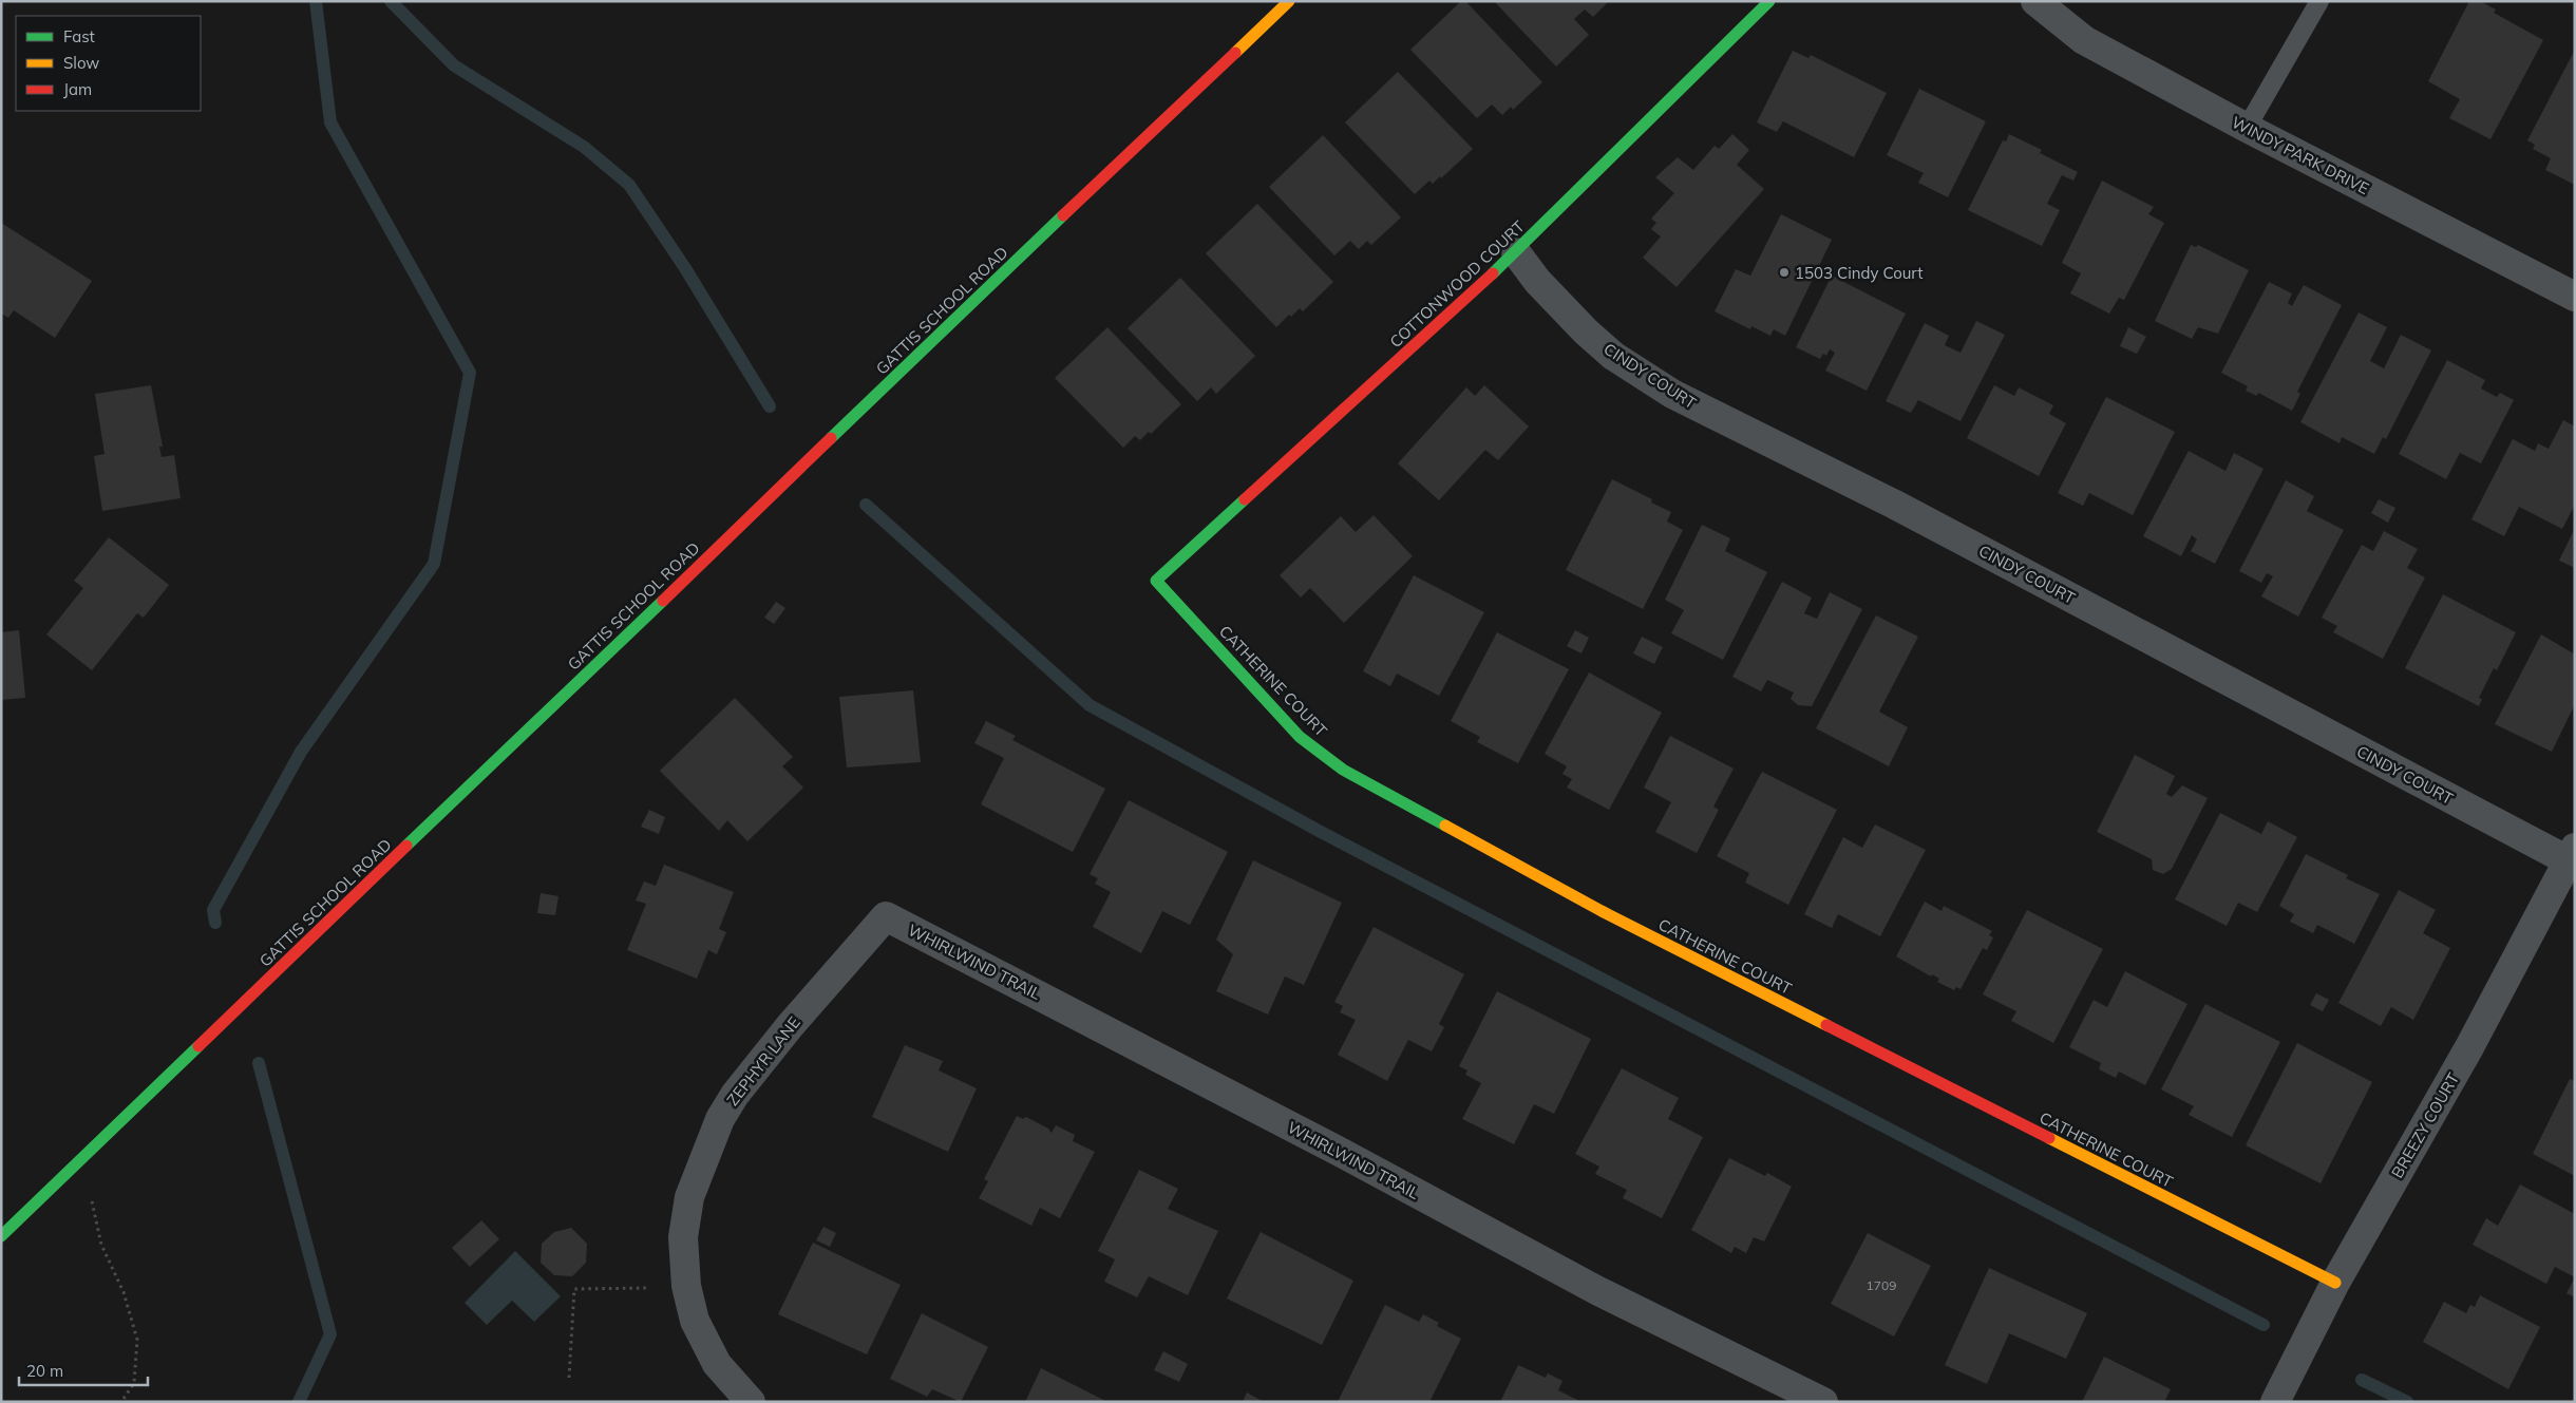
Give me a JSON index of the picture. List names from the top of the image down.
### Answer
{
  "streets": {
    "street": [
      "WINDY PARK DRIVE",
      "COTTONWOOD COURT",
      "GATTIS SCHOOL ROAD",
      "CINDY COURT",
      "CATHERINE COURT",
      "WHIRLWIND TRAIL",
      "ZEPHYR LANE",
      "BREEZY COURT"
    ]
  },
  "crossings": [
    ["COTTONWOOD COURT", "CINDY COURT"],
    ["COTTONWOOD COURT", "CATHERINE COURT"],
    ["CINDY COURT", "BREEZY COURT"],
    ["CATHERINE COURT", "BREEZY COURT"],
    ["WHIRLWIND TRAIL", "ZEPHYR LANE"]
  ],
  "places": ["1503 Cindy Court"],
  "house_numbers": ["1709"],
  "legend": ["Fast", "Slow", "Jam"],
  "scale_bar": "20 m"
}
